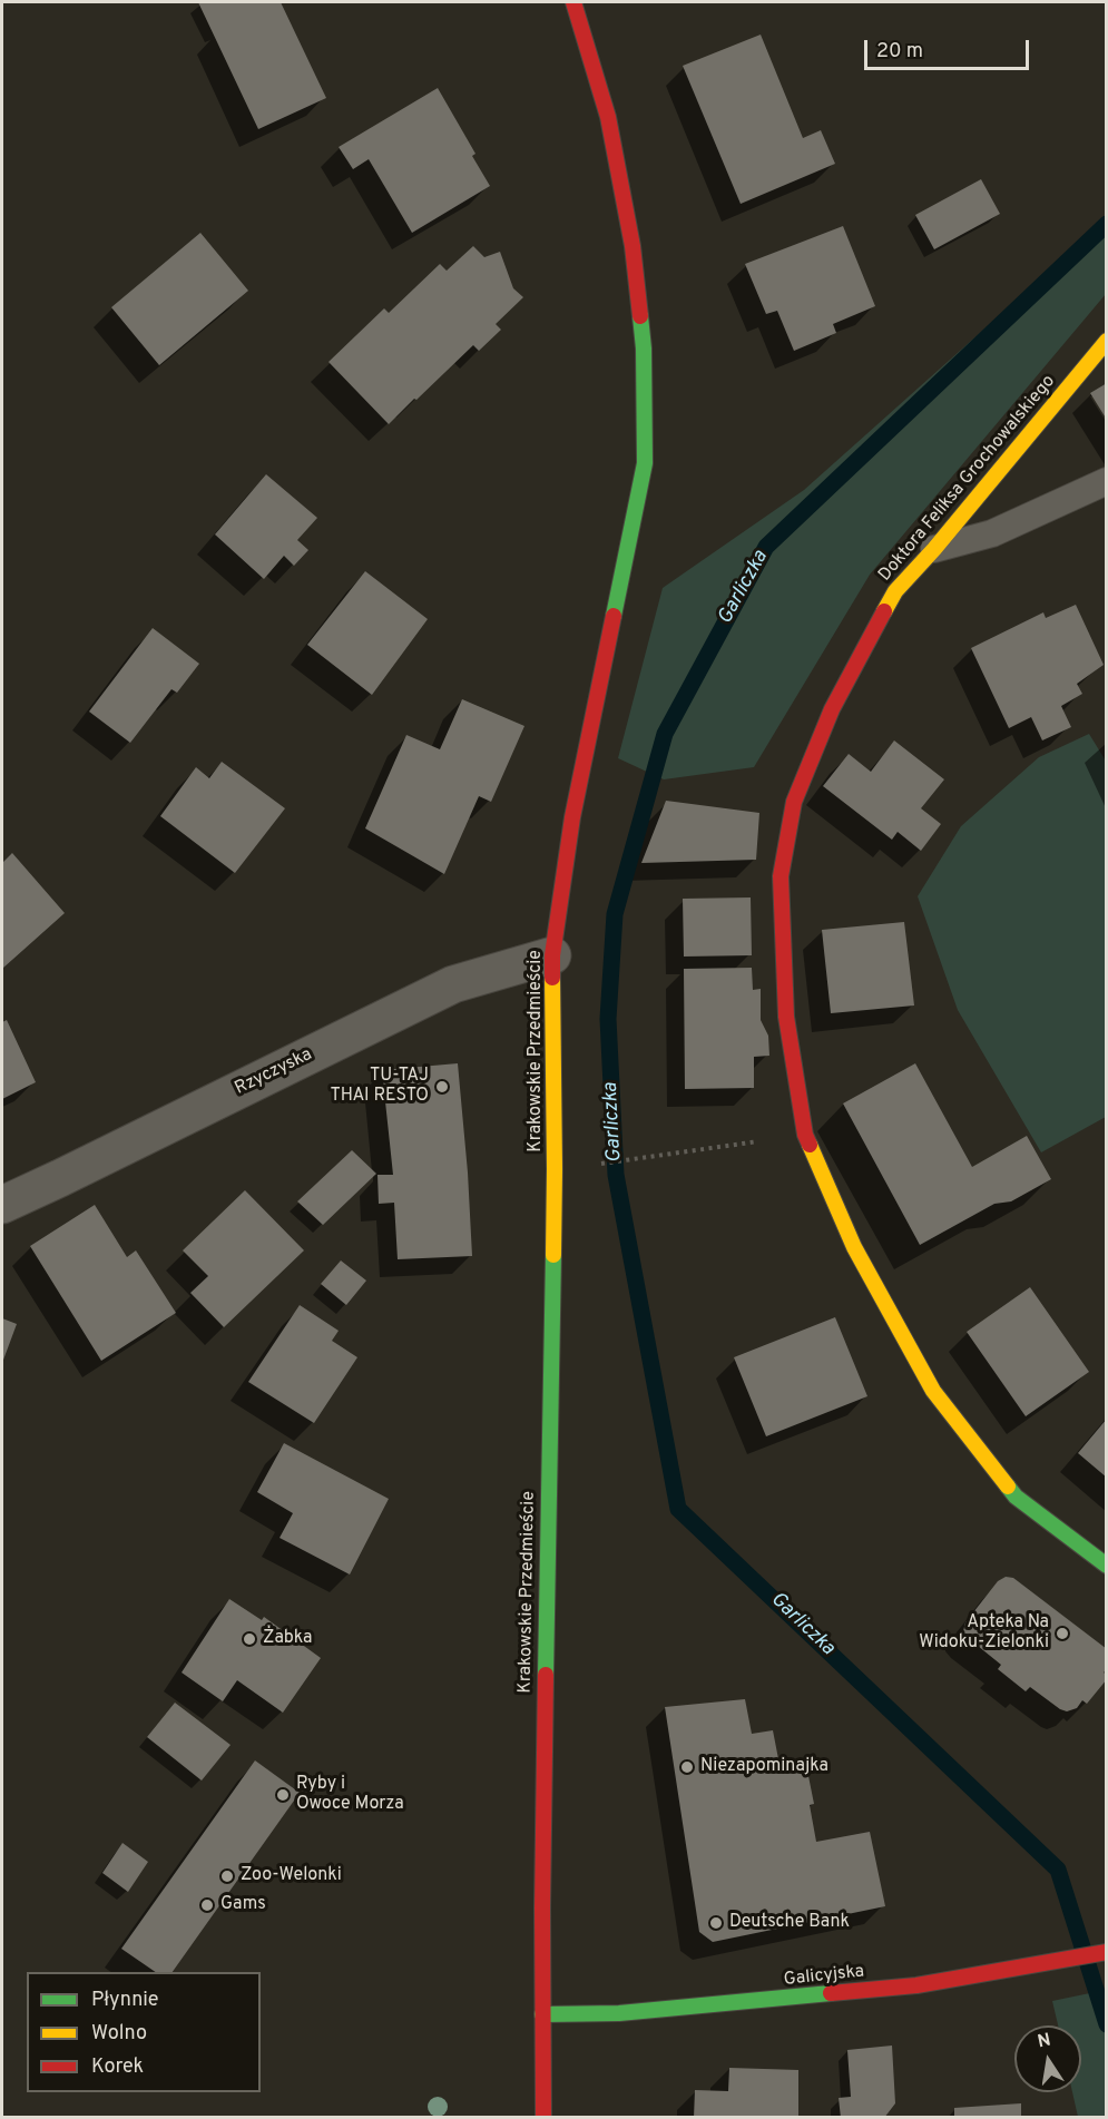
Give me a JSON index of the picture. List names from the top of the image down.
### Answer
{
  "streets": {
    "main road": ["Doktora Feliksa Grochowalskiego", "Krakowskie Przedmieście", "Galicyjska"],
    "street": ["Rzyczyska"]
  },
  "crossings": [
    ["Krakowskie Przedmieście", "Rzyczyska"],
    ["Krakowskie Przedmieście", "Galicyjska"]
  ],
  "water": ["Garliczka"],
  "places": [
    "TU-TAJ THAI RESTO",
    "Apteka Na Widoku-Zielonki",
    "Żabka",
    "Niezapominajka",
    "Ryby i Owoce Morza",
    "Zoo-Welonki",
    "Gams",
    "Deutsche Bank"
  ],
  "legend": ["Płynnie", "Wolno", "Korek"],
  "scale_bar": "20 m",
  "north": "top"
}
